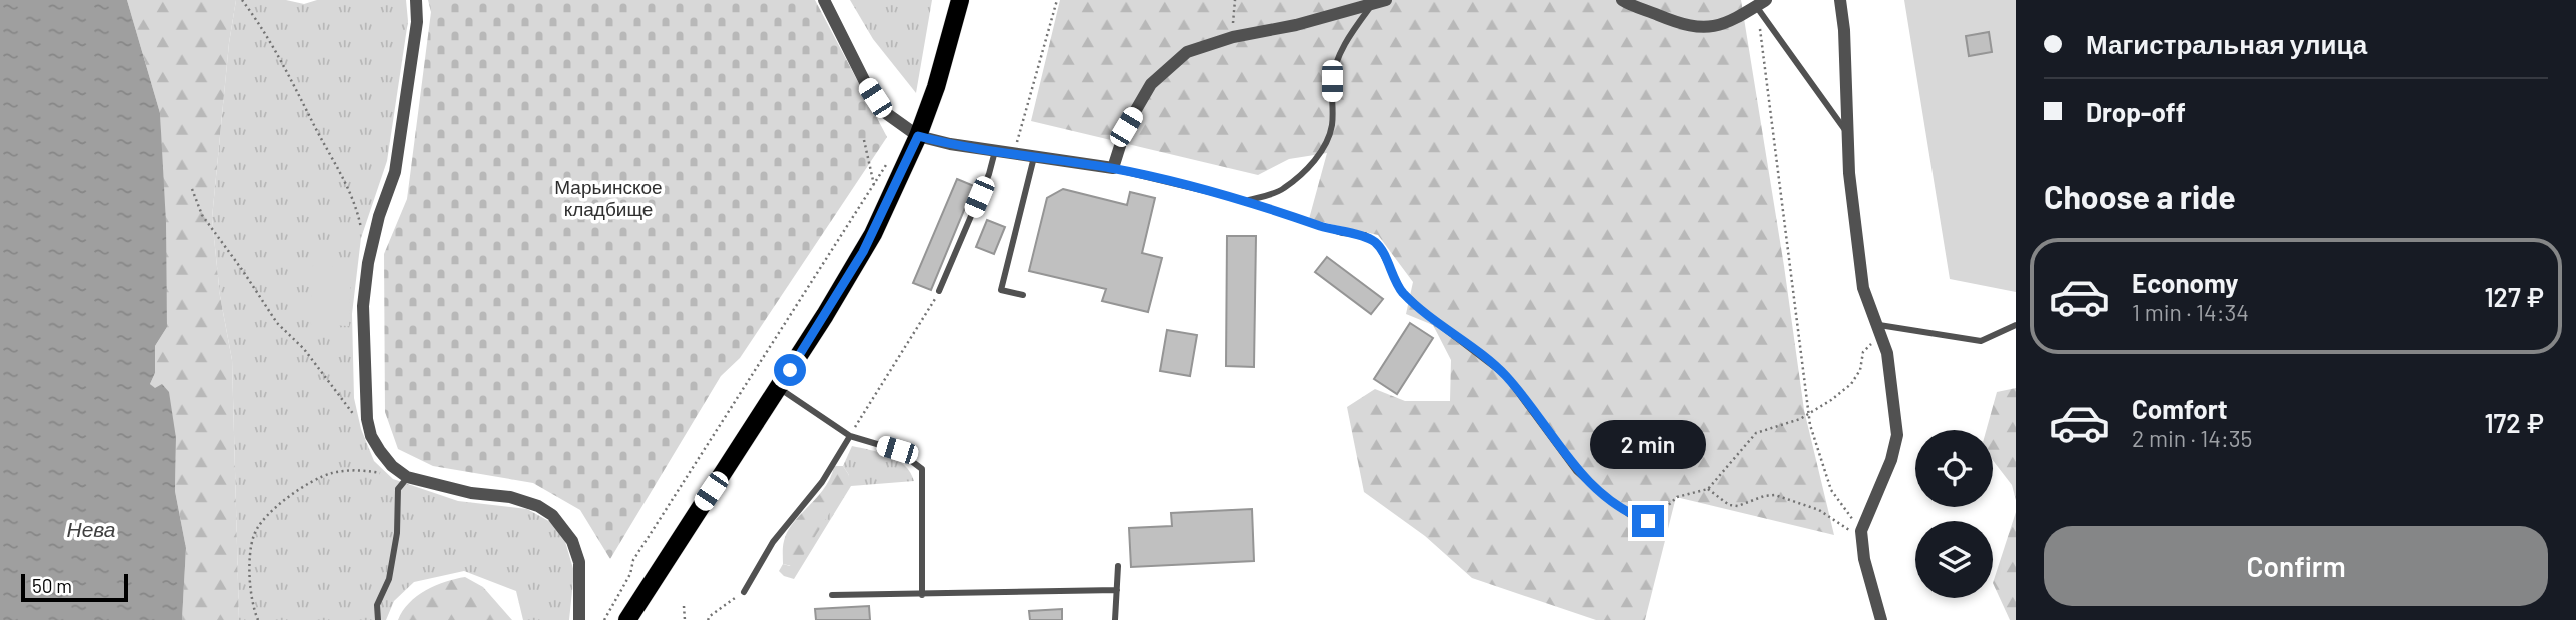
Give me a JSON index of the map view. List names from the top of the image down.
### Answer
{
  "water": ["Нева"],
  "parks": ["Марьинское кладбище"],
  "scale_bar": "50 m",
  "page": {
    "banner": ["Магистральная улица", "Drop-off"],
    "heading": "Choose a ride",
    "list": [
      {
        "name": "Economy",
        "note": "1 min · 14:34",
        "value": "127 ₽"
      },
      {
        "name": "Comfort",
        "note": "2 min · 14:35",
        "value": "172 ₽"
      }
    ],
    "bubble": "2 min",
    "buttons": "Confirm",
    "scale": "50 m"
  }
}
